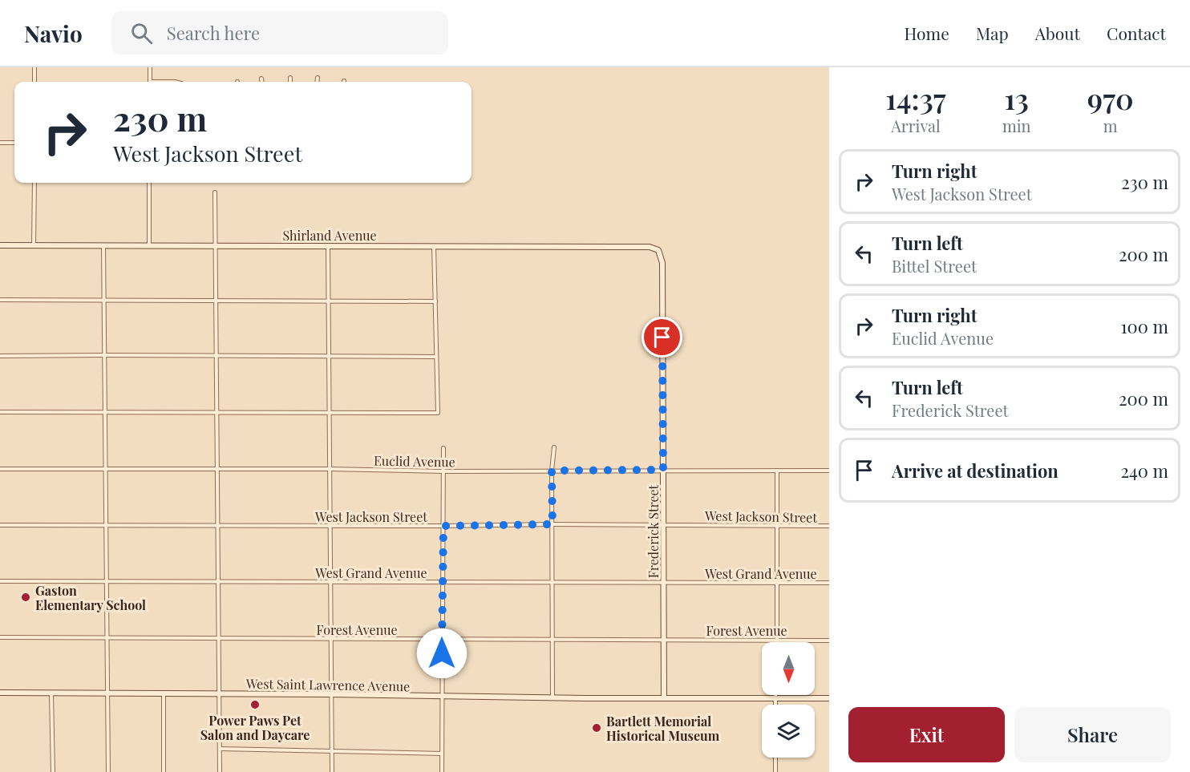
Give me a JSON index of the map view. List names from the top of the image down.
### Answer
{
  "streets": {
    "street": [
      "Shirland Avenue",
      "Euclid Avenue",
      "West Jackson Street",
      "Frederick Street",
      "West Grand Avenue",
      "Forest Avenue",
      "West Saint Lawrence Avenue"
    ]
  },
  "crossings": [
    ["Shirland Avenue", "Frederick Street"],
    ["Euclid Avenue", "Frederick Street"],
    ["West Jackson Street", "Frederick Street"],
    ["Frederick Street", "West Grand Avenue"],
    ["Frederick Street", "Forest Avenue"],
    ["Frederick Street", "West Saint Lawrence Avenue"]
  ],
  "places": ["Gaston Elementary School", "Power Paws Pet Salon and Daycare", "Bartlett Memorial Historical Museum"],
  "north": "bottom",
  "page": {
    "header": "Navio",
    "search": "Search here",
    "nav": [
      "Home",
      "Map",
      "About",
      "Contact"
    ],
    "eta": [
      "14:37",
      "Arrival",
      "13",
      "min",
      "970",
      "m"
    ],
    "turn": ["230 m", "West Jackson Street"],
    "list": [
      {
        "name": "Turn right",
        "note": "West Jackson Street",
        "value": "230 m"
      },
      {
        "name": "Turn left",
        "note": "Bittel Street",
        "value": "200 m"
      },
      {
        "name": "Turn right",
        "note": "Euclid Avenue",
        "value": "100 m"
      },
      {
        "name": "Turn left",
        "note": "Frederick Street",
        "value": "200 m"
      },
      {
        "name": "Arrive at destination",
        "value": "240 m"
      }
    ],
    "buttons": ["Exit", "Share"]
  }
}
